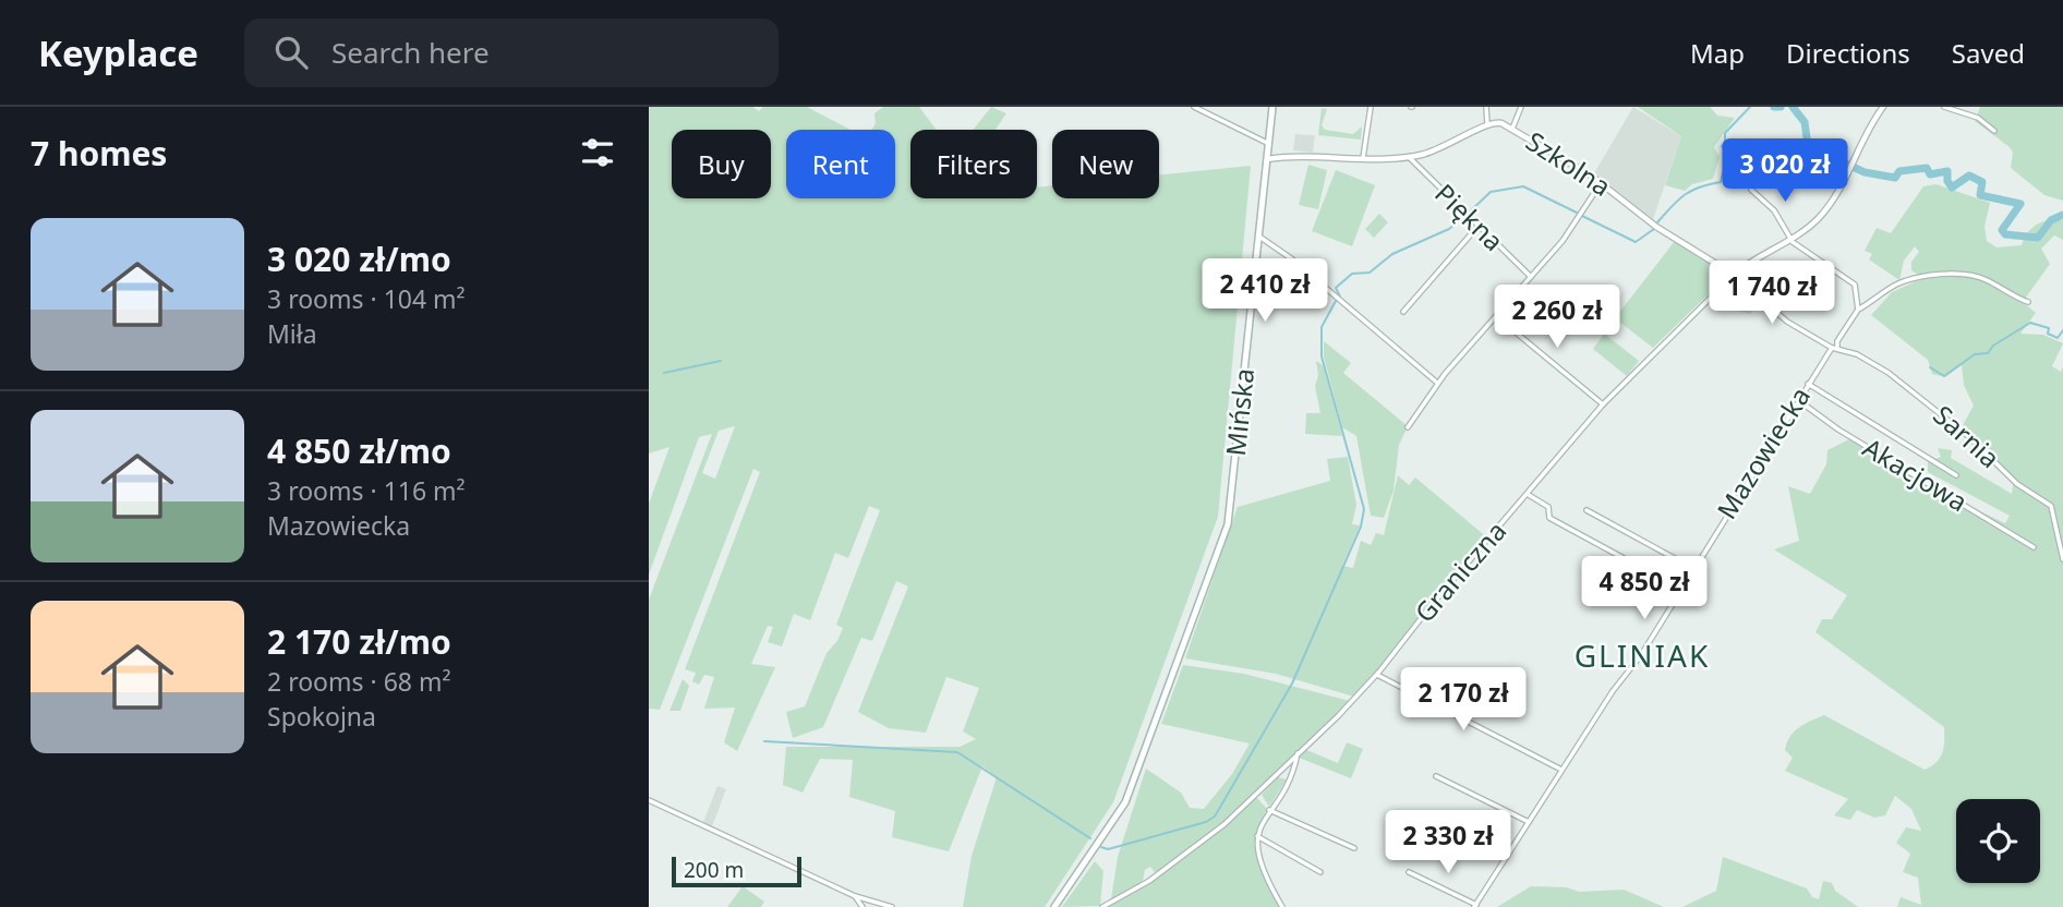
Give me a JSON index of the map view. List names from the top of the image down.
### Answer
{
  "streets": {
    "main road": ["Mińska"],
    "street": [
      "Szkolna",
      "Piękna",
      "Sarnia",
      "Mazowiecka",
      "Akacjowa",
      "Graniczna"
    ]
  },
  "crossings": [
    ["Szkolna", "Sarnia"],
    ["Szkolna", "Mazowiecka"],
    ["Szkolna", "Graniczna"],
    ["Sarnia", "Mazowiecka"],
    ["Mazowiecka", "Akacjowa"]
  ],
  "districts": ["GLINIAK"],
  "scale_bar": "200 m",
  "page": {
    "header": "Keyplace",
    "search": "Search here",
    "nav": ["Map", "Directions", "Saved"],
    "heading": "7 homes",
    "chip": [
      "Buy",
      "Rent",
      "Filters",
      "New"
    ],
    "price": [
      "3 020 zł",
      "2 410 zł",
      "1 740 zł",
      "2 260 zł",
      "4 850 zł",
      "2 170 zł",
      "2 330 zł"
    ],
    "list": [
      {
        "name": "3 020 zł/mo",
        "note": "3 rooms · 104 m² · Miła"
      },
      {
        "name": "4 850 zł/mo",
        "note": "3 rooms · 116 m² · Mazowiecka"
      },
      {
        "name": "2 170 zł/mo",
        "note": "2 rooms · 68 m² · Spokojna"
      }
    ],
    "scale": "200 m"
  }
}
